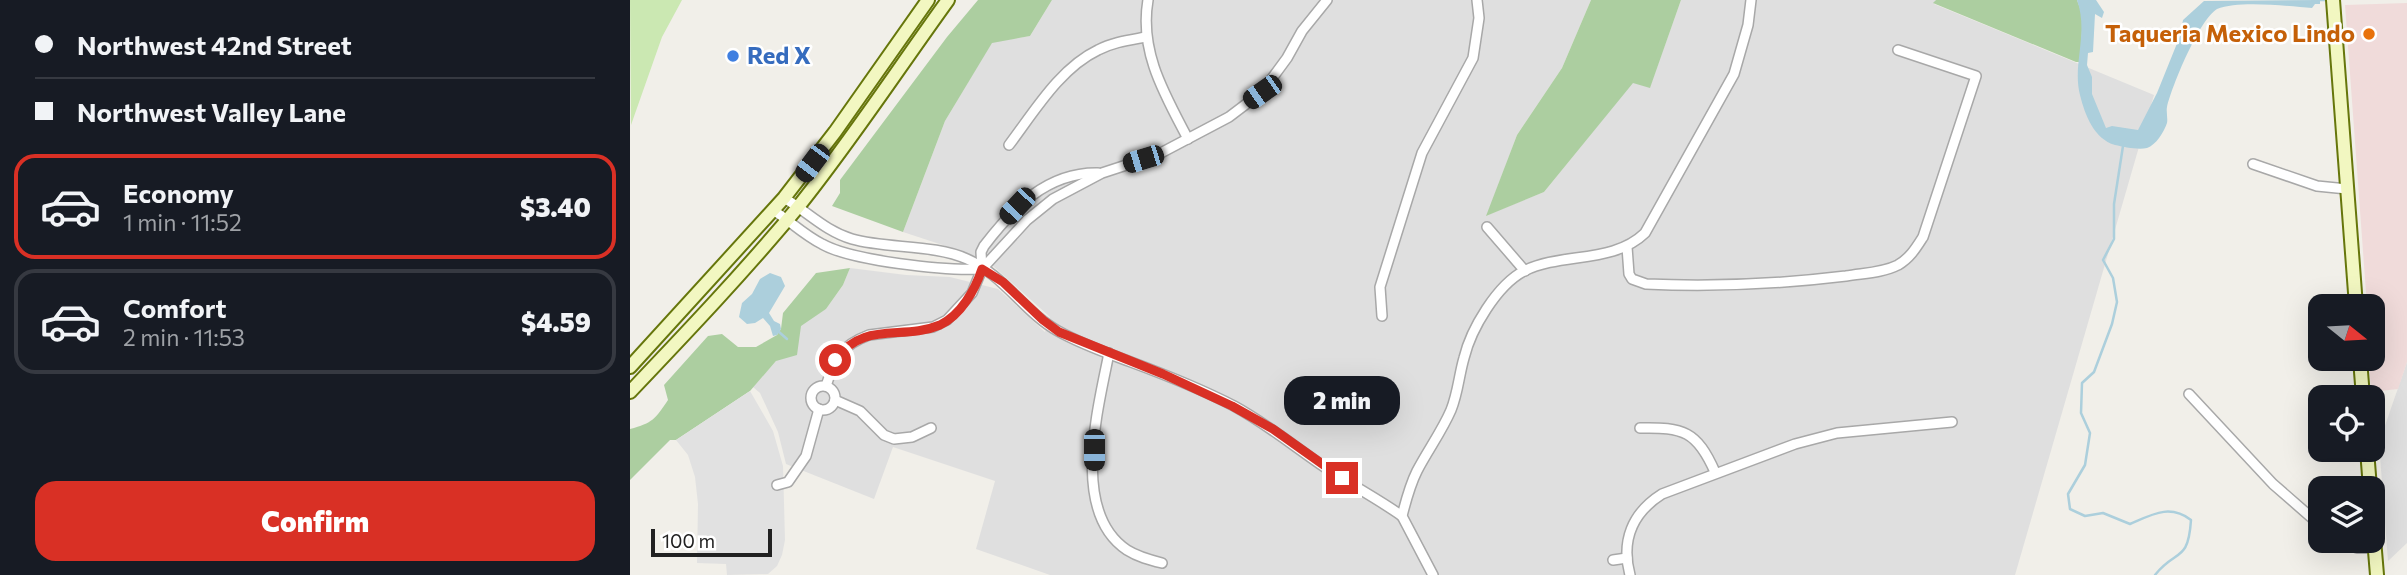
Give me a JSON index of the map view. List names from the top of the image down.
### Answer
{
  "places": ["Taqueria Mexico Lindo", "Red X"],
  "scale_bar": "100 m",
  "north": "right",
  "page": {
    "banner": ["Northwest 42nd Street", "Northwest Valley Lane"],
    "list": [
      {
        "name": "Economy",
        "note": "1 min · 11:52",
        "value": "$3.40"
      },
      {
        "name": "Comfort",
        "note": "2 min · 11:53",
        "value": "$4.59"
      }
    ],
    "bubble": "2 min",
    "buttons": "Confirm",
    "scale": "100 m"
  }
}
